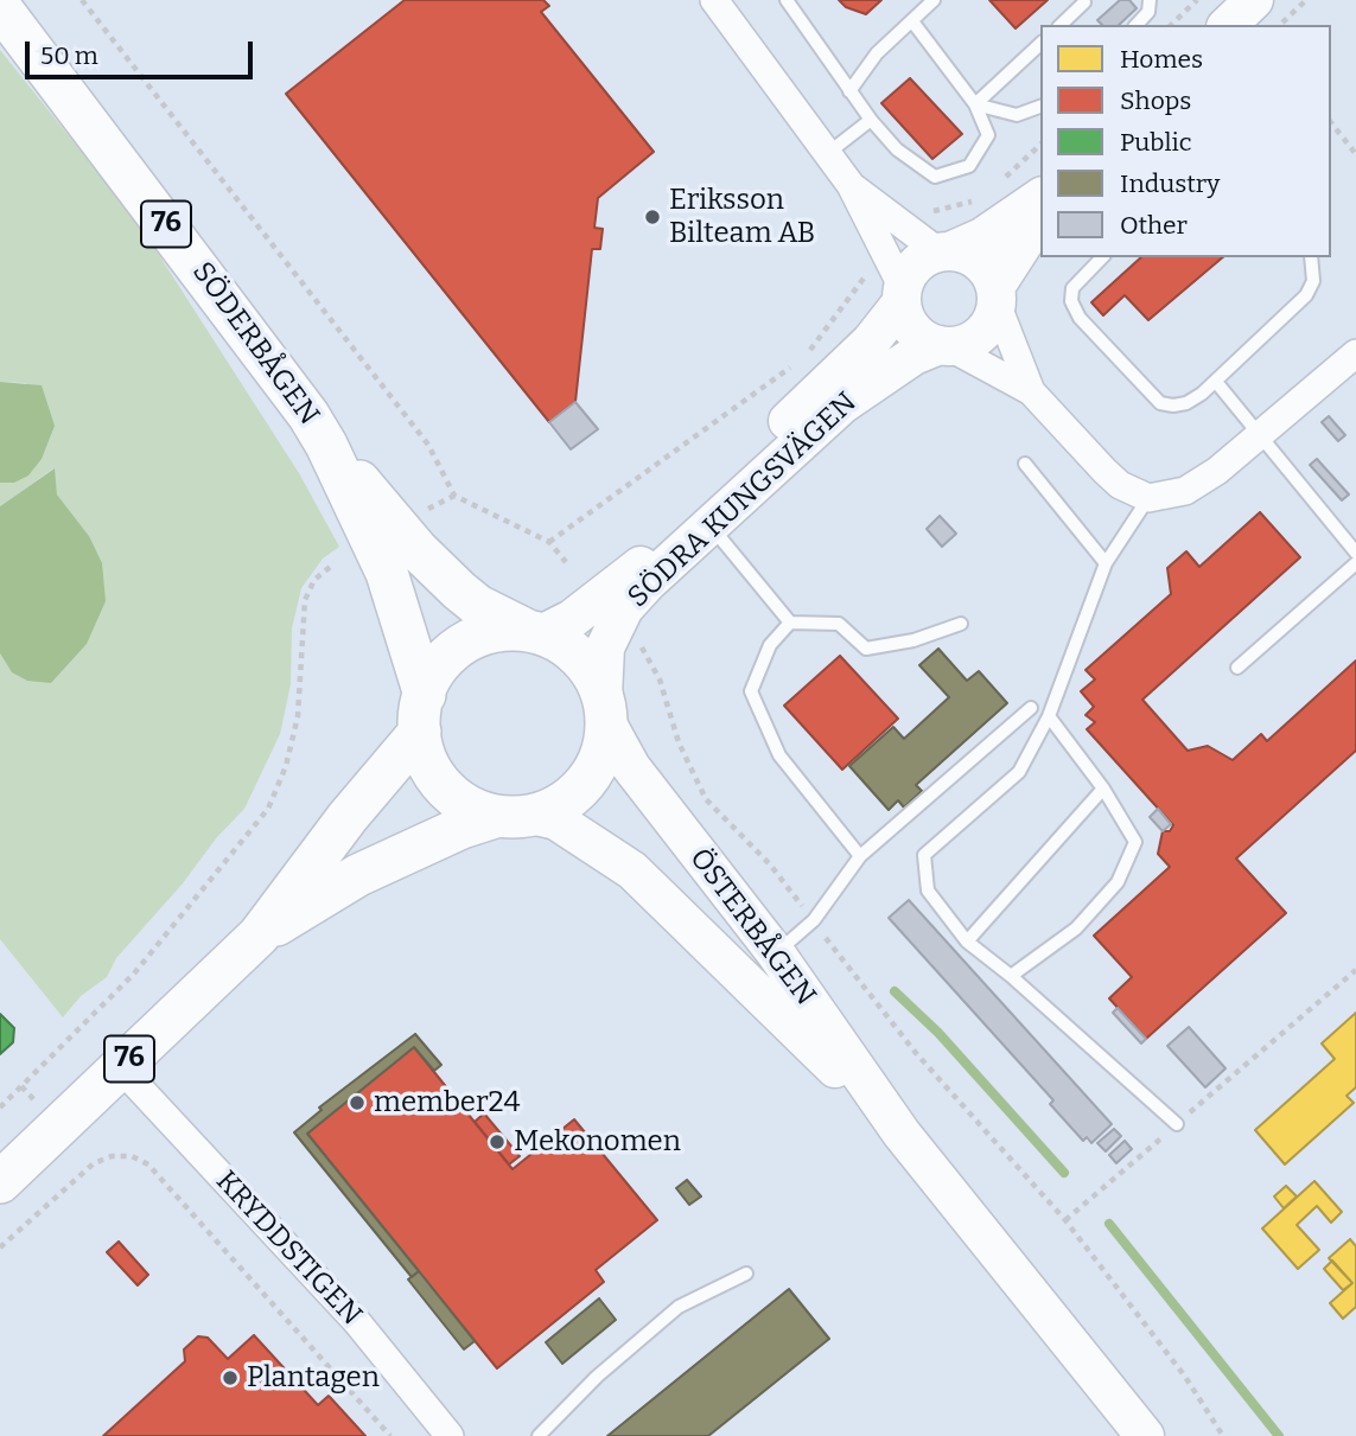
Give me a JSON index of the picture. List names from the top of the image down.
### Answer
{
  "streets": {
    "main road": [
      "76",
      "SÖDERBÅGEN",
      "SÖDRA KUNGSVÄGEN",
      "ÖSTERBÅGEN"
    ],
    "street": ["KRYDDSTIGEN"]
  },
  "crossings": [
    ["76", "SÖDERBÅGEN"],
    ["76", "SÖDRA KUNGSVÄGEN"],
    ["76", "ÖSTERBÅGEN"],
    ["76", "KRYDDSTIGEN"],
    ["SÖDERBÅGEN", "SÖDRA KUNGSVÄGEN"],
    ["SÖDERBÅGEN", "ÖSTERBÅGEN"],
    ["SÖDRA KUNGSVÄGEN", "ÖSTERBÅGEN"]
  ],
  "places": [
    "Eriksson Bilteam AB",
    "member24",
    "Mekonomen",
    "Plantagen"
  ],
  "legend": [
    "Homes",
    "Shops",
    "Public",
    "Industry",
    "Other"
  ],
  "scale_bar": "50 m"
}
